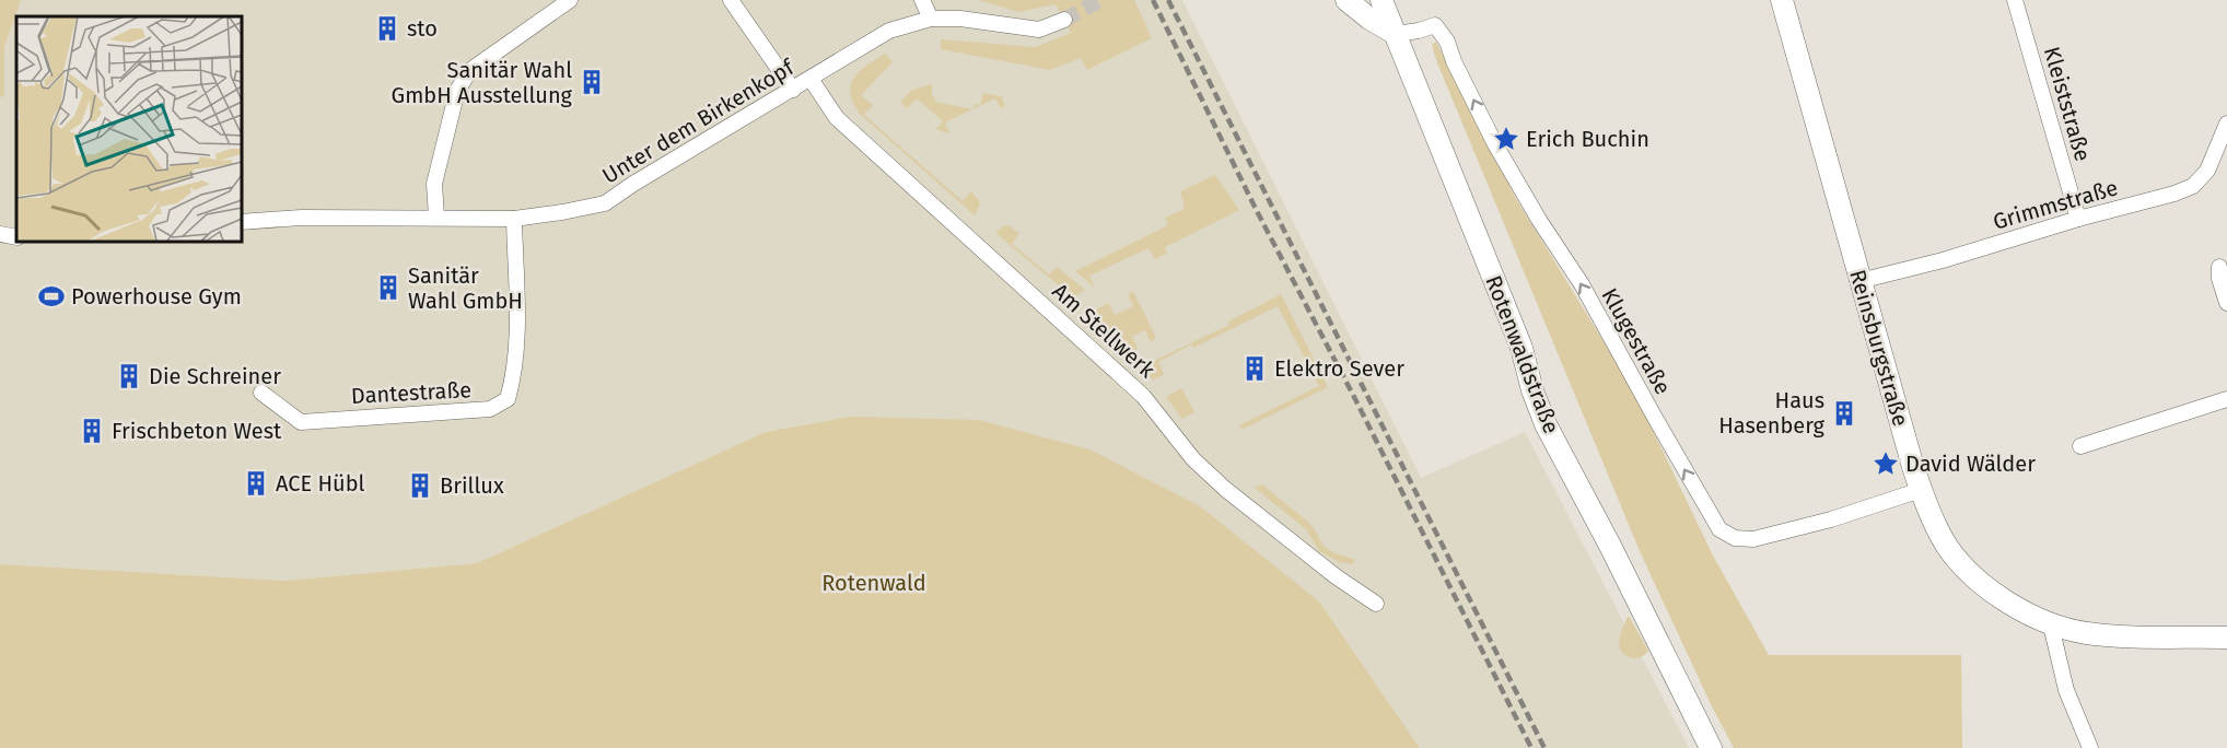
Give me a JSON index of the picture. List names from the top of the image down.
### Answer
{
  "streets": {
    "main road": ["Reinsburgstraße", "Rotenwaldstraße"],
    "street": [
      "Kleiststraße",
      "Unter dem Birkenkopf",
      "Grimmstraße",
      "Am Stellwerk",
      "Klugestraße",
      "Dantestraße"
    ]
  },
  "crossings": [
    ["Kleiststraße", "Grimmstraße"],
    ["Unter dem Birkenkopf", "Am Stellwerk"],
    ["Unter dem Birkenkopf", "Dantestraße"],
    ["Grimmstraße", "Reinsburgstraße"],
    ["Klugestraße", "Reinsburgstraße"],
    ["Klugestraße", "Rotenwaldstraße"]
  ],
  "one_way": ["Klugestraße"],
  "parks": ["Rotenwald"],
  "places": {
    "building": [
      "sto",
      "Sanitär Wahl GmbH Ausstellung",
      "Sanitär Wahl GmbH",
      "Elektro Sever",
      "Die Schreiner",
      "Haus Hasenberg",
      "Frischbeton West",
      "ACE Hübl",
      "Brillux"
    ],
    "place": ["Erich Buchin", "David Wälder"],
    "sports": ["Powerhouse Gym"]
  }
}
